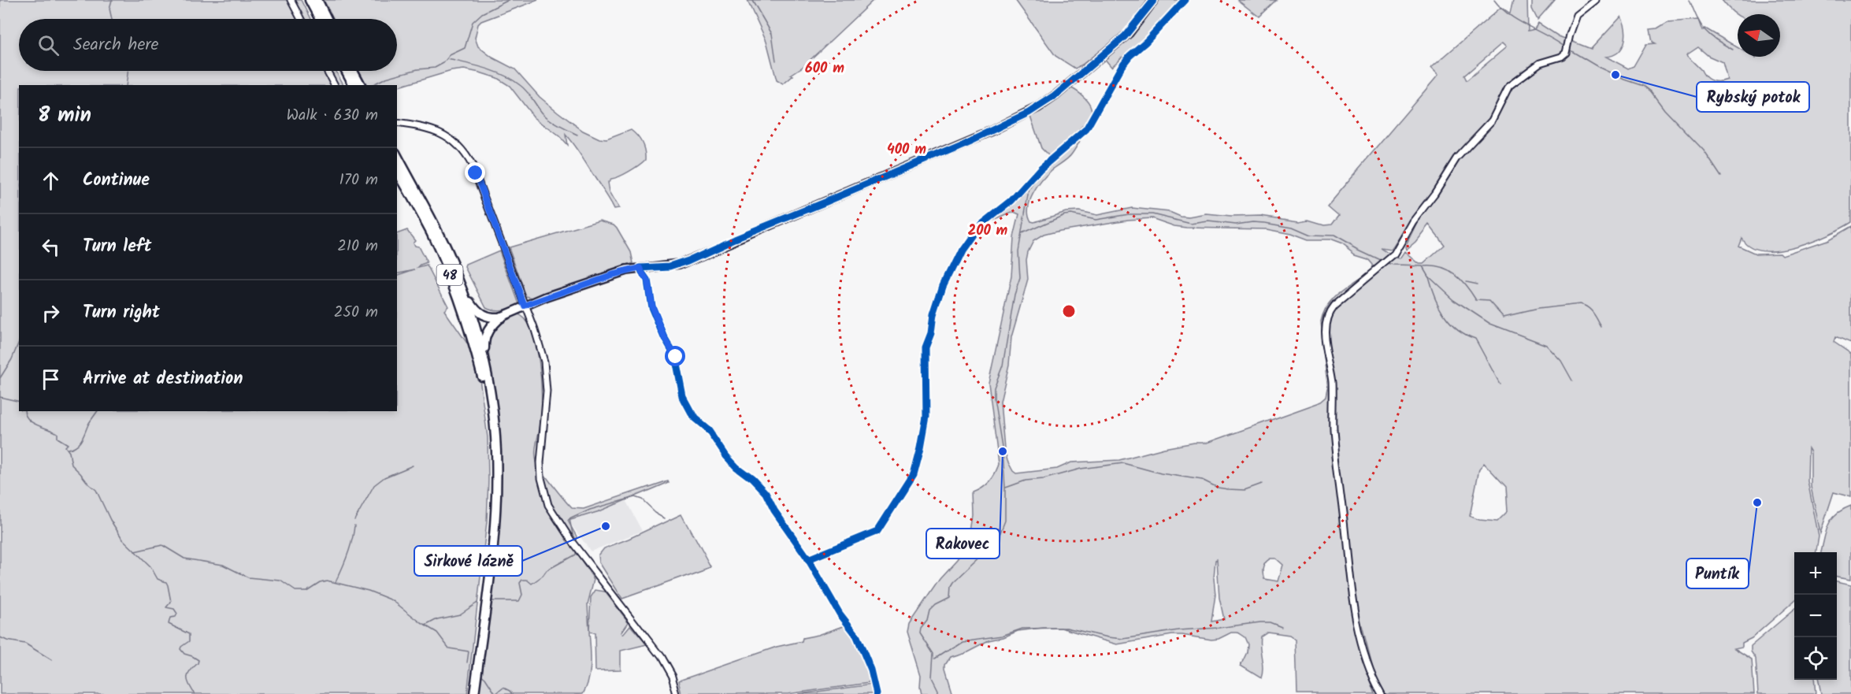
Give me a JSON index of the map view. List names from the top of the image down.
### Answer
{
  "streets": {
    "highway": ["48"]
  },
  "places": [
    "Rybský potok",
    "Rakovec",
    "Puntík",
    "Sirkové lázně"
  ],
  "north": "left",
  "page": {
    "search": "Search here",
    "heading": ["8 min", "Walk · 630 m"],
    "list": [
      ["Continue", "170 m"],
      ["Turn left", "210 m"],
      ["Turn right", "250 m"],
      "Arrive at destination"
    ],
    "map_buttons": ["+", "−"]
  },
  "rings": ["600 m", "400 m", "200 m"]
}
